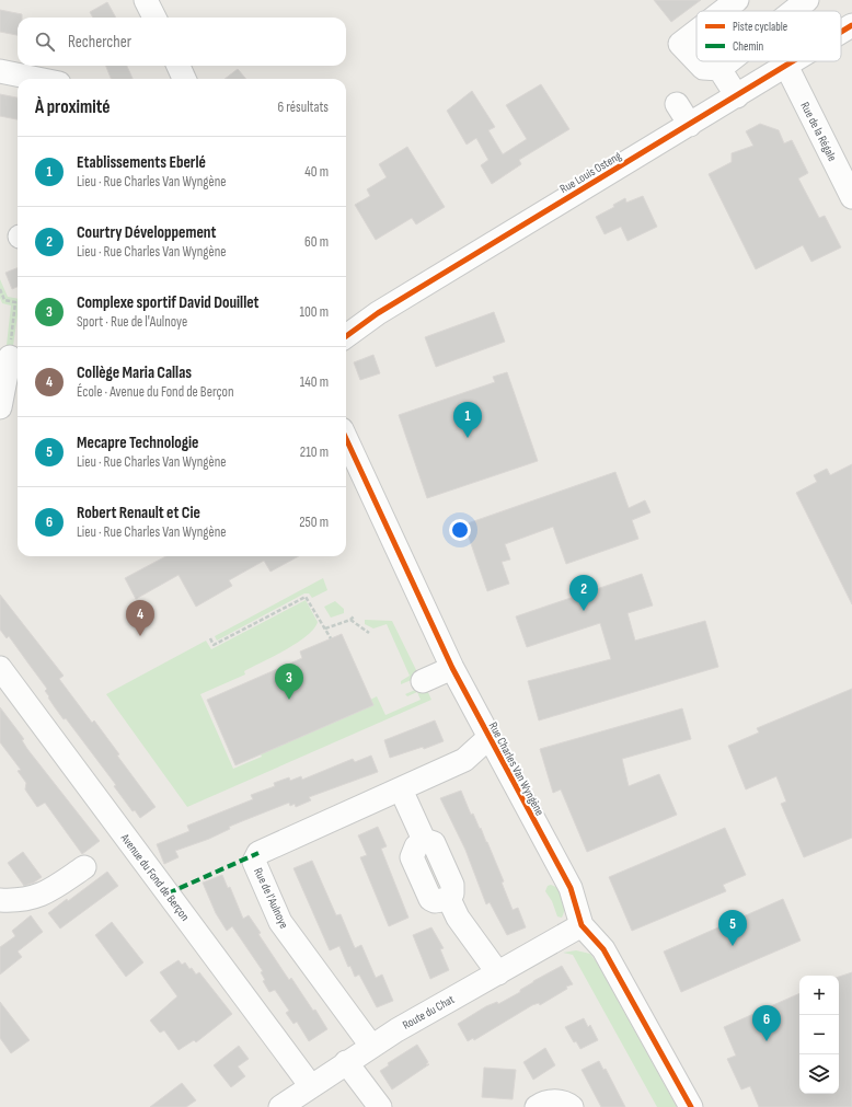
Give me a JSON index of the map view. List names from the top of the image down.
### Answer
{
  "streets": {
    "street": [
      "Rue de la Régale",
      "Rue Louis Osteng",
      "Rue Charles Van Wyngène",
      "Avenue du Fond de Berçon",
      "Rue de l'Aulnoye",
      "Route du Chat"
    ]
  },
  "crossings": [
    ["Rue de la Régale", "Rue Louis Osteng"],
    ["Rue Charles Van Wyngène", "Rue de l'Aulnoye"],
    ["Rue Charles Van Wyngène", "Route du Chat"],
    ["Avenue du Fond de Berçon", "Route du Chat"],
    ["Rue de l'Aulnoye", "Route du Chat"]
  ],
  "legend": ["Piste cyclable", "Chemin"],
  "page": {
    "search": "Rechercher",
    "heading": ["À proximité", "6 résultats"],
    "list": [
      {
        "mark": "1",
        "name": "Etablissements Eberlé",
        "note": "Lieu · Rue Charles Van Wyngène",
        "value": "40 m"
      },
      {
        "mark": "2",
        "name": "Courtry Développement",
        "note": "Lieu · Rue Charles Van Wyngène",
        "value": "60 m"
      },
      {
        "mark": "3",
        "name": "Complexe sportif David Douillet",
        "note": "Sport · Rue de l'Aulnoye",
        "value": "100 m"
      },
      {
        "mark": "4",
        "name": "Collège Maria Callas",
        "note": "École · Avenue du Fond de Berçon",
        "value": "140 m"
      },
      {
        "mark": "5",
        "name": "Mecapre Technologie",
        "note": "Lieu · Rue Charles Van Wyngène",
        "value": "210 m"
      },
      {
        "mark": "6",
        "name": "Robert Renault et Cie",
        "note": "Lieu · Rue Charles Van Wyngène",
        "value": "250 m"
      }
    ],
    "pins": [
      "1",
      "2",
      "4",
      "3",
      "5",
      "6"
    ],
    "map_buttons": ["+", "−"]
  }
}
